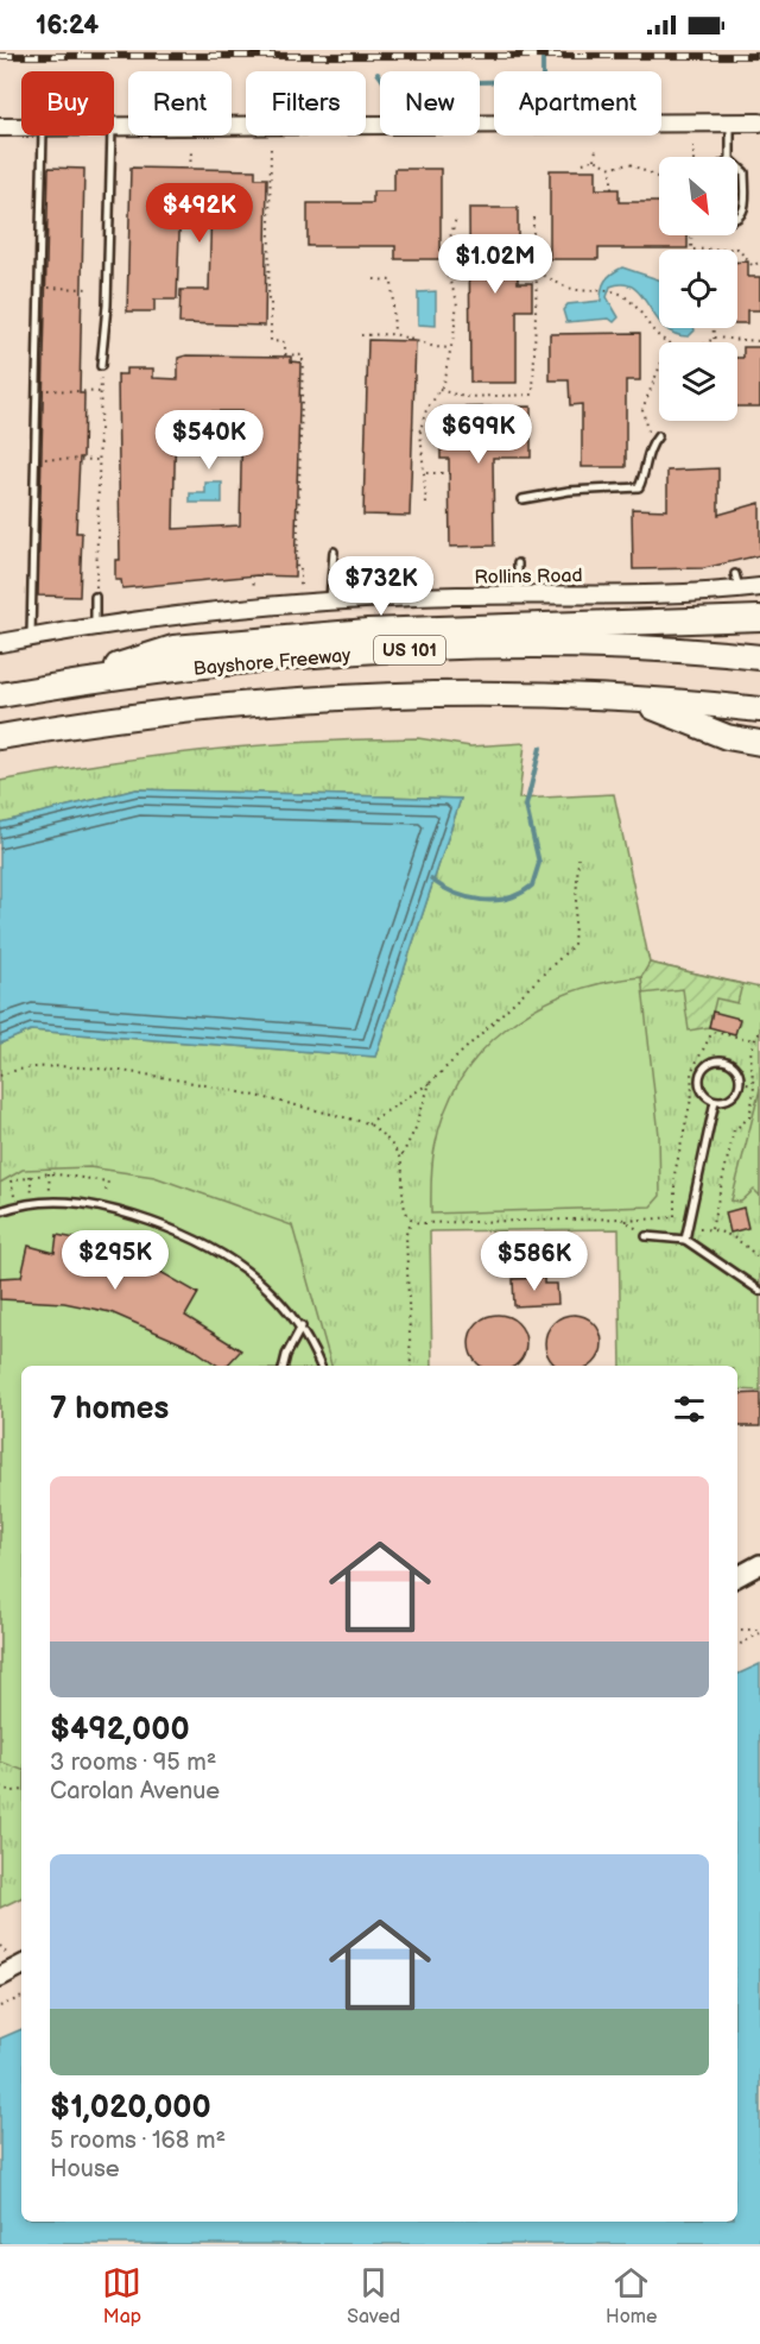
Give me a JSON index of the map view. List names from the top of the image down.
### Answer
{
  "streets": {
    "highway": ["US 101", "Bayshore Freeway"],
    "street": ["Rollins Road"]
  },
  "north": "bottom right",
  "page": {
    "status": "16:24",
    "chip": [
      "Buy",
      "Rent",
      "Filters",
      "New",
      "Apartment"
    ],
    "price": [
      "$492K",
      "$1.02M",
      "$699K",
      "$540K",
      "$732K",
      "$295K",
      "$586K"
    ],
    "heading": "7 homes",
    "list": [
      {
        "name": "$492,000",
        "note": "3 rooms · 95 m² · Carolan Avenue"
      },
      {
        "name": "$1,020,000",
        "note": "5 rooms · 168 m² · House"
      }
    ],
    "tabs": ["Map", "Saved", "Home"]
  }
}
